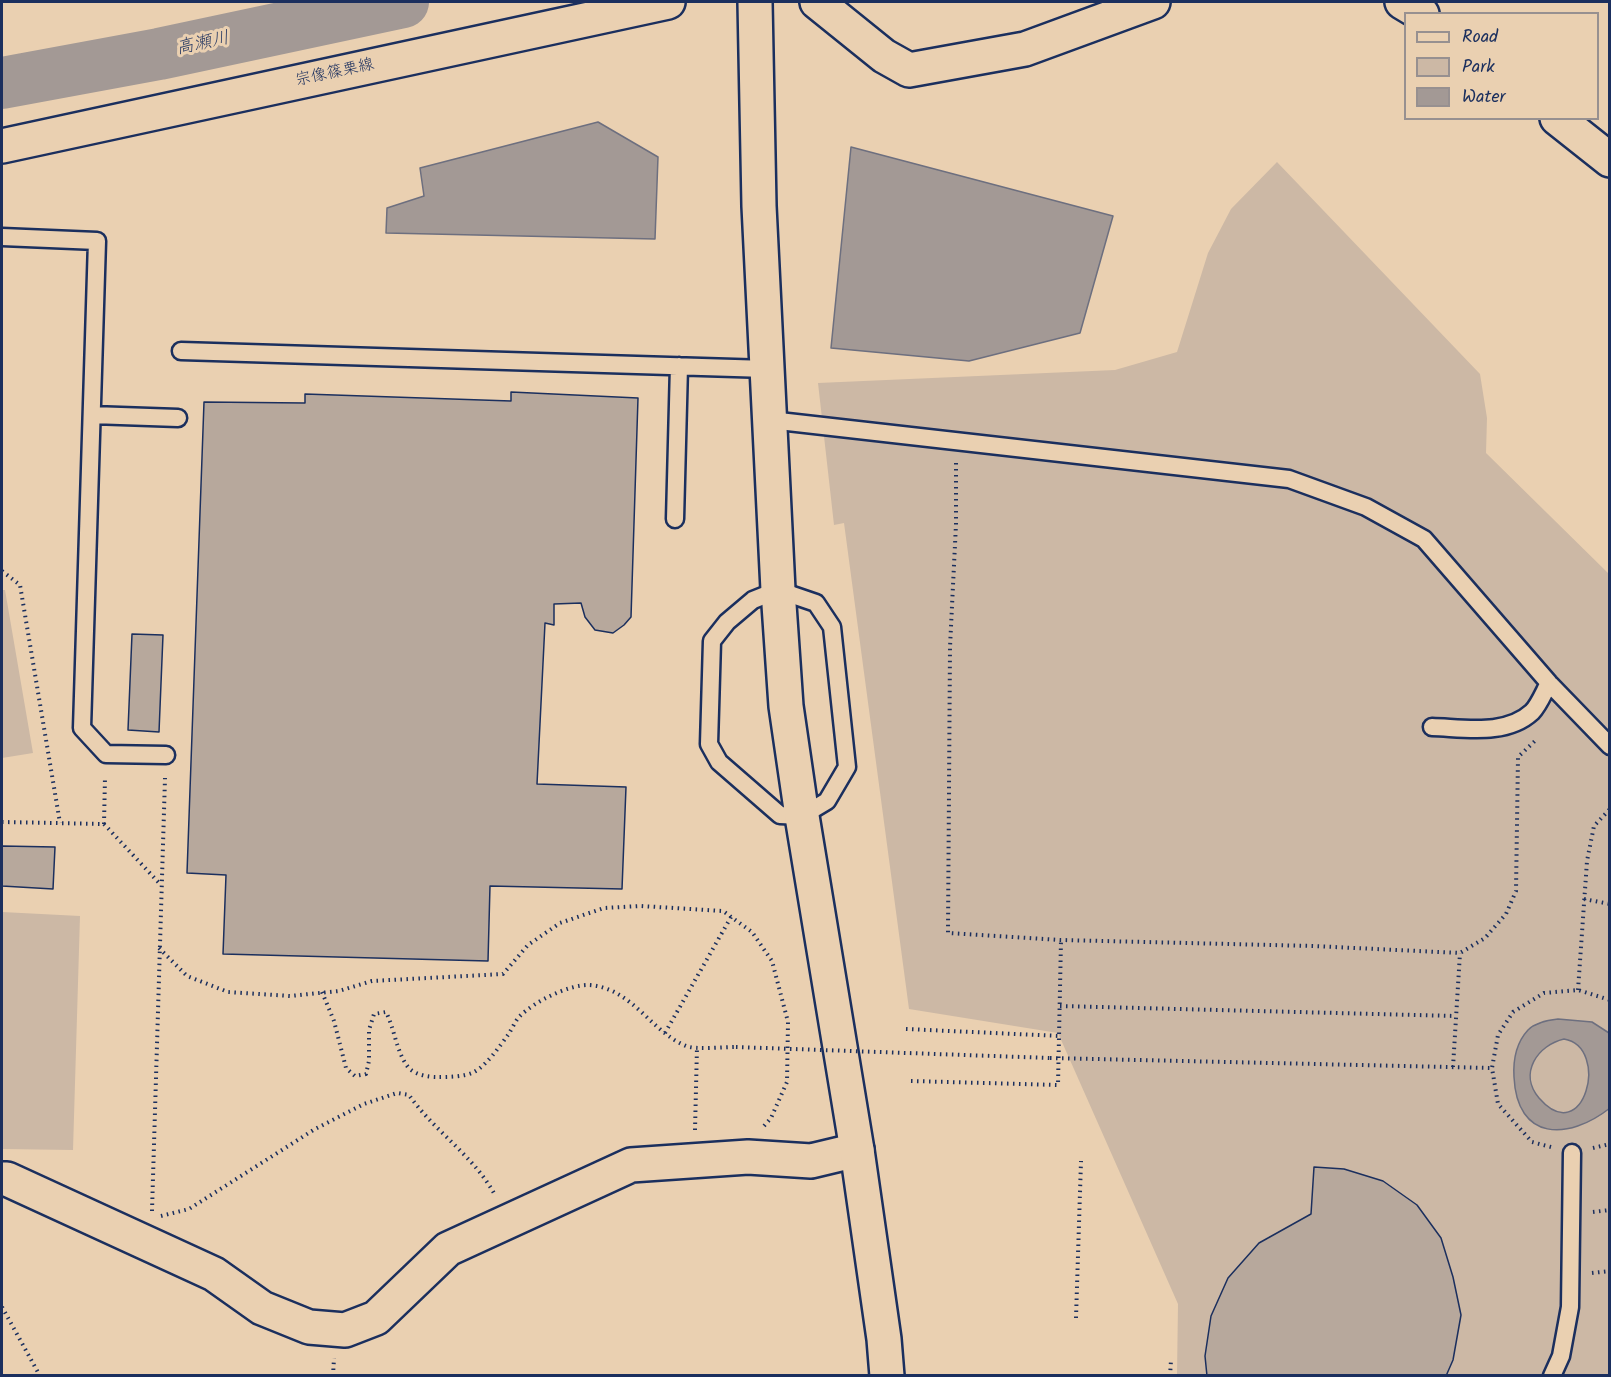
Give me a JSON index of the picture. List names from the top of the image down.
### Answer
{
  "streets": {
    "street": ["宗像篠栗線"]
  },
  "water": ["高瀬川"],
  "legend": ["Road", "Park", "Water"]
}
